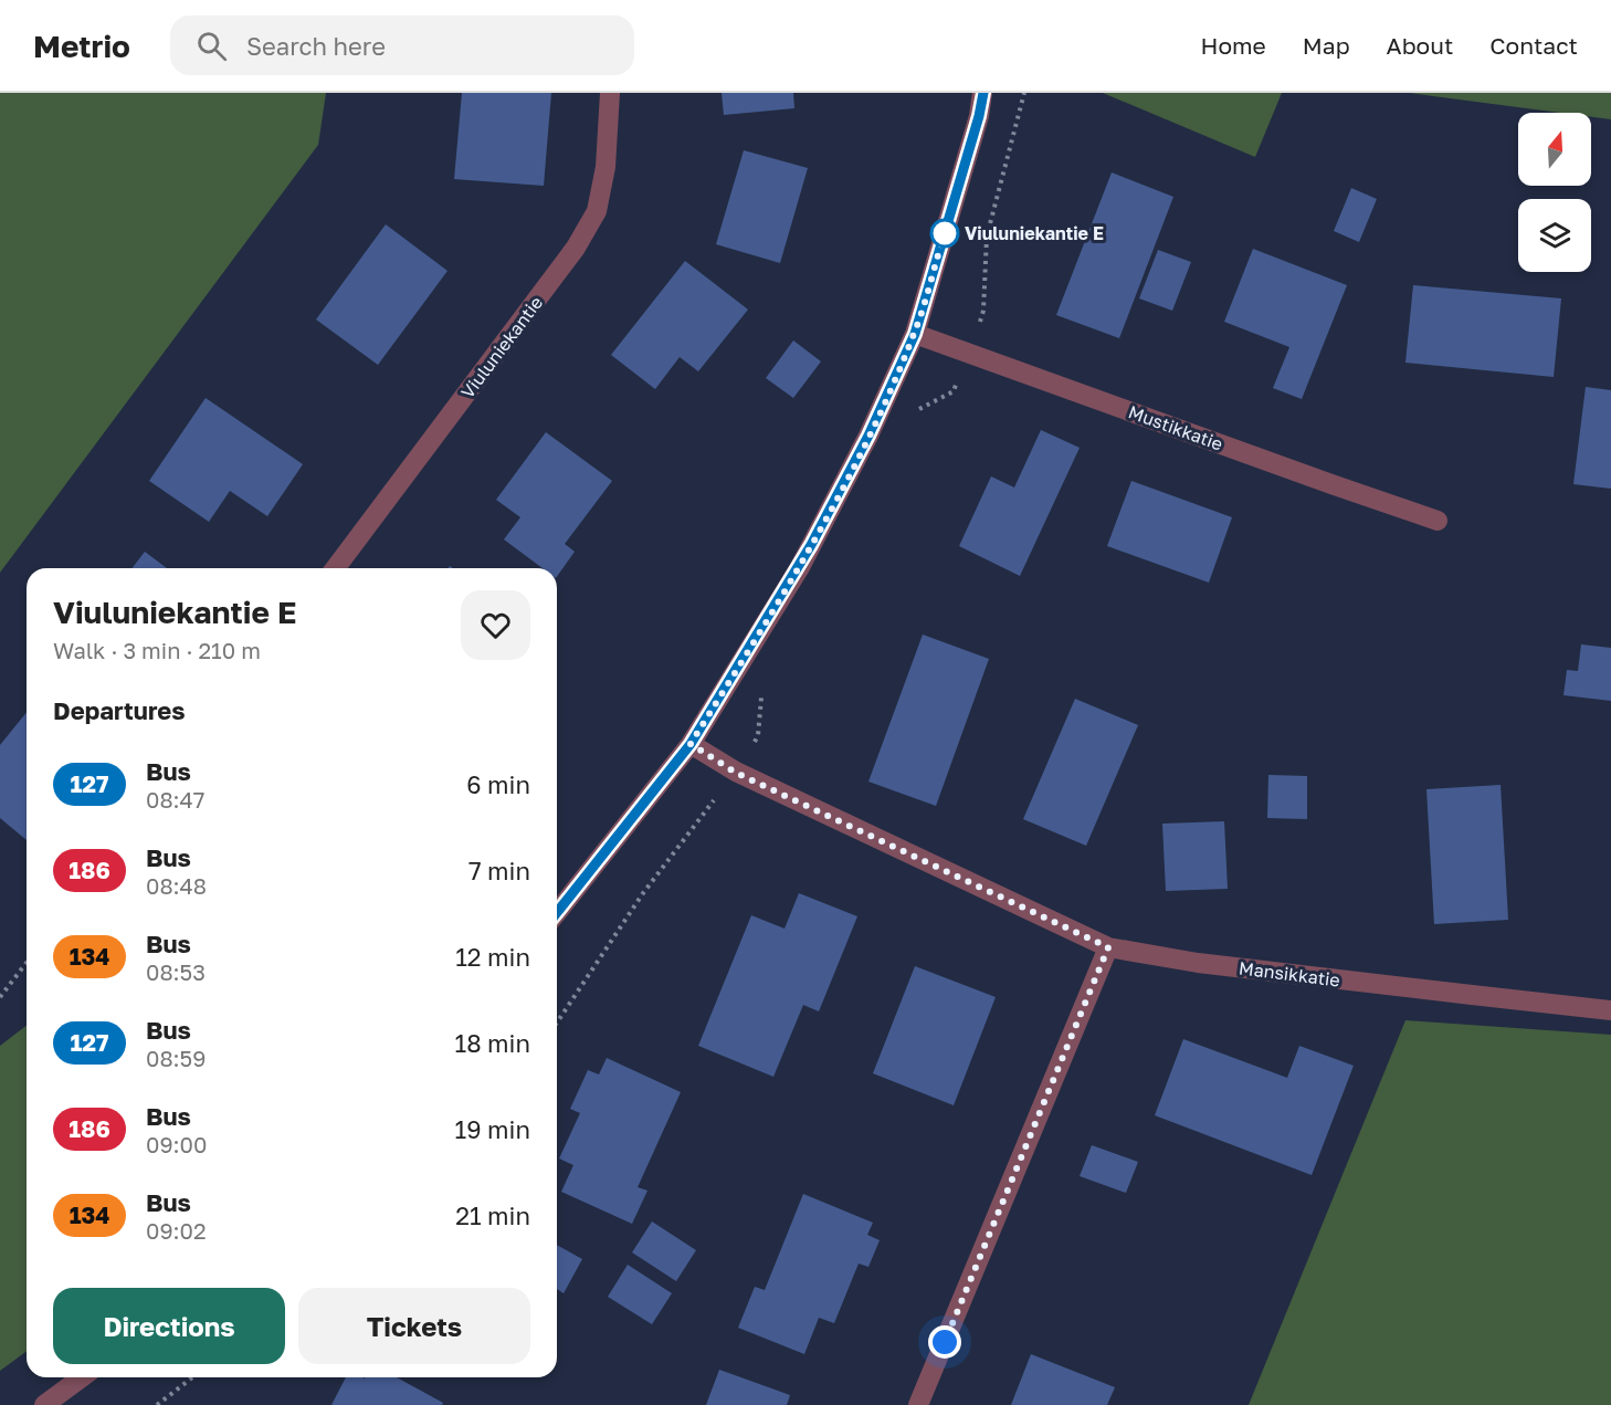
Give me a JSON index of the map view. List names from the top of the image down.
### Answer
{
  "streets": {
    "street": ["Viuluniekantie", "Mustikkatie", "Mansikkatie"]
  },
  "places": ["Viuluniekantie E"],
  "lines": ["bus line 127"],
  "north": "top",
  "page": {
    "header": "Metrio",
    "search": "Search here",
    "nav": [
      "Home",
      "Map",
      "About",
      "Contact"
    ],
    "heading": [
      ["Viuluniekantie E", "Walk · 3 min · 210 m"],
      "Departures"
    ],
    "list": [
      {
        "mark": "127",
        "name": "Bus",
        "note": "08:47",
        "value": "6 min"
      },
      {
        "mark": "186",
        "name": "Bus",
        "note": "08:48",
        "value": "7 min"
      },
      {
        "mark": "134",
        "name": "Bus",
        "note": "08:53",
        "value": "12 min"
      },
      {
        "mark": "127",
        "name": "Bus",
        "note": "08:59",
        "value": "18 min"
      },
      {
        "mark": "186",
        "name": "Bus",
        "note": "09:00",
        "value": "19 min"
      },
      {
        "mark": "134",
        "name": "Bus",
        "note": "09:02",
        "value": "21 min"
      }
    ],
    "buttons": ["Directions", "Tickets"]
  }
}
